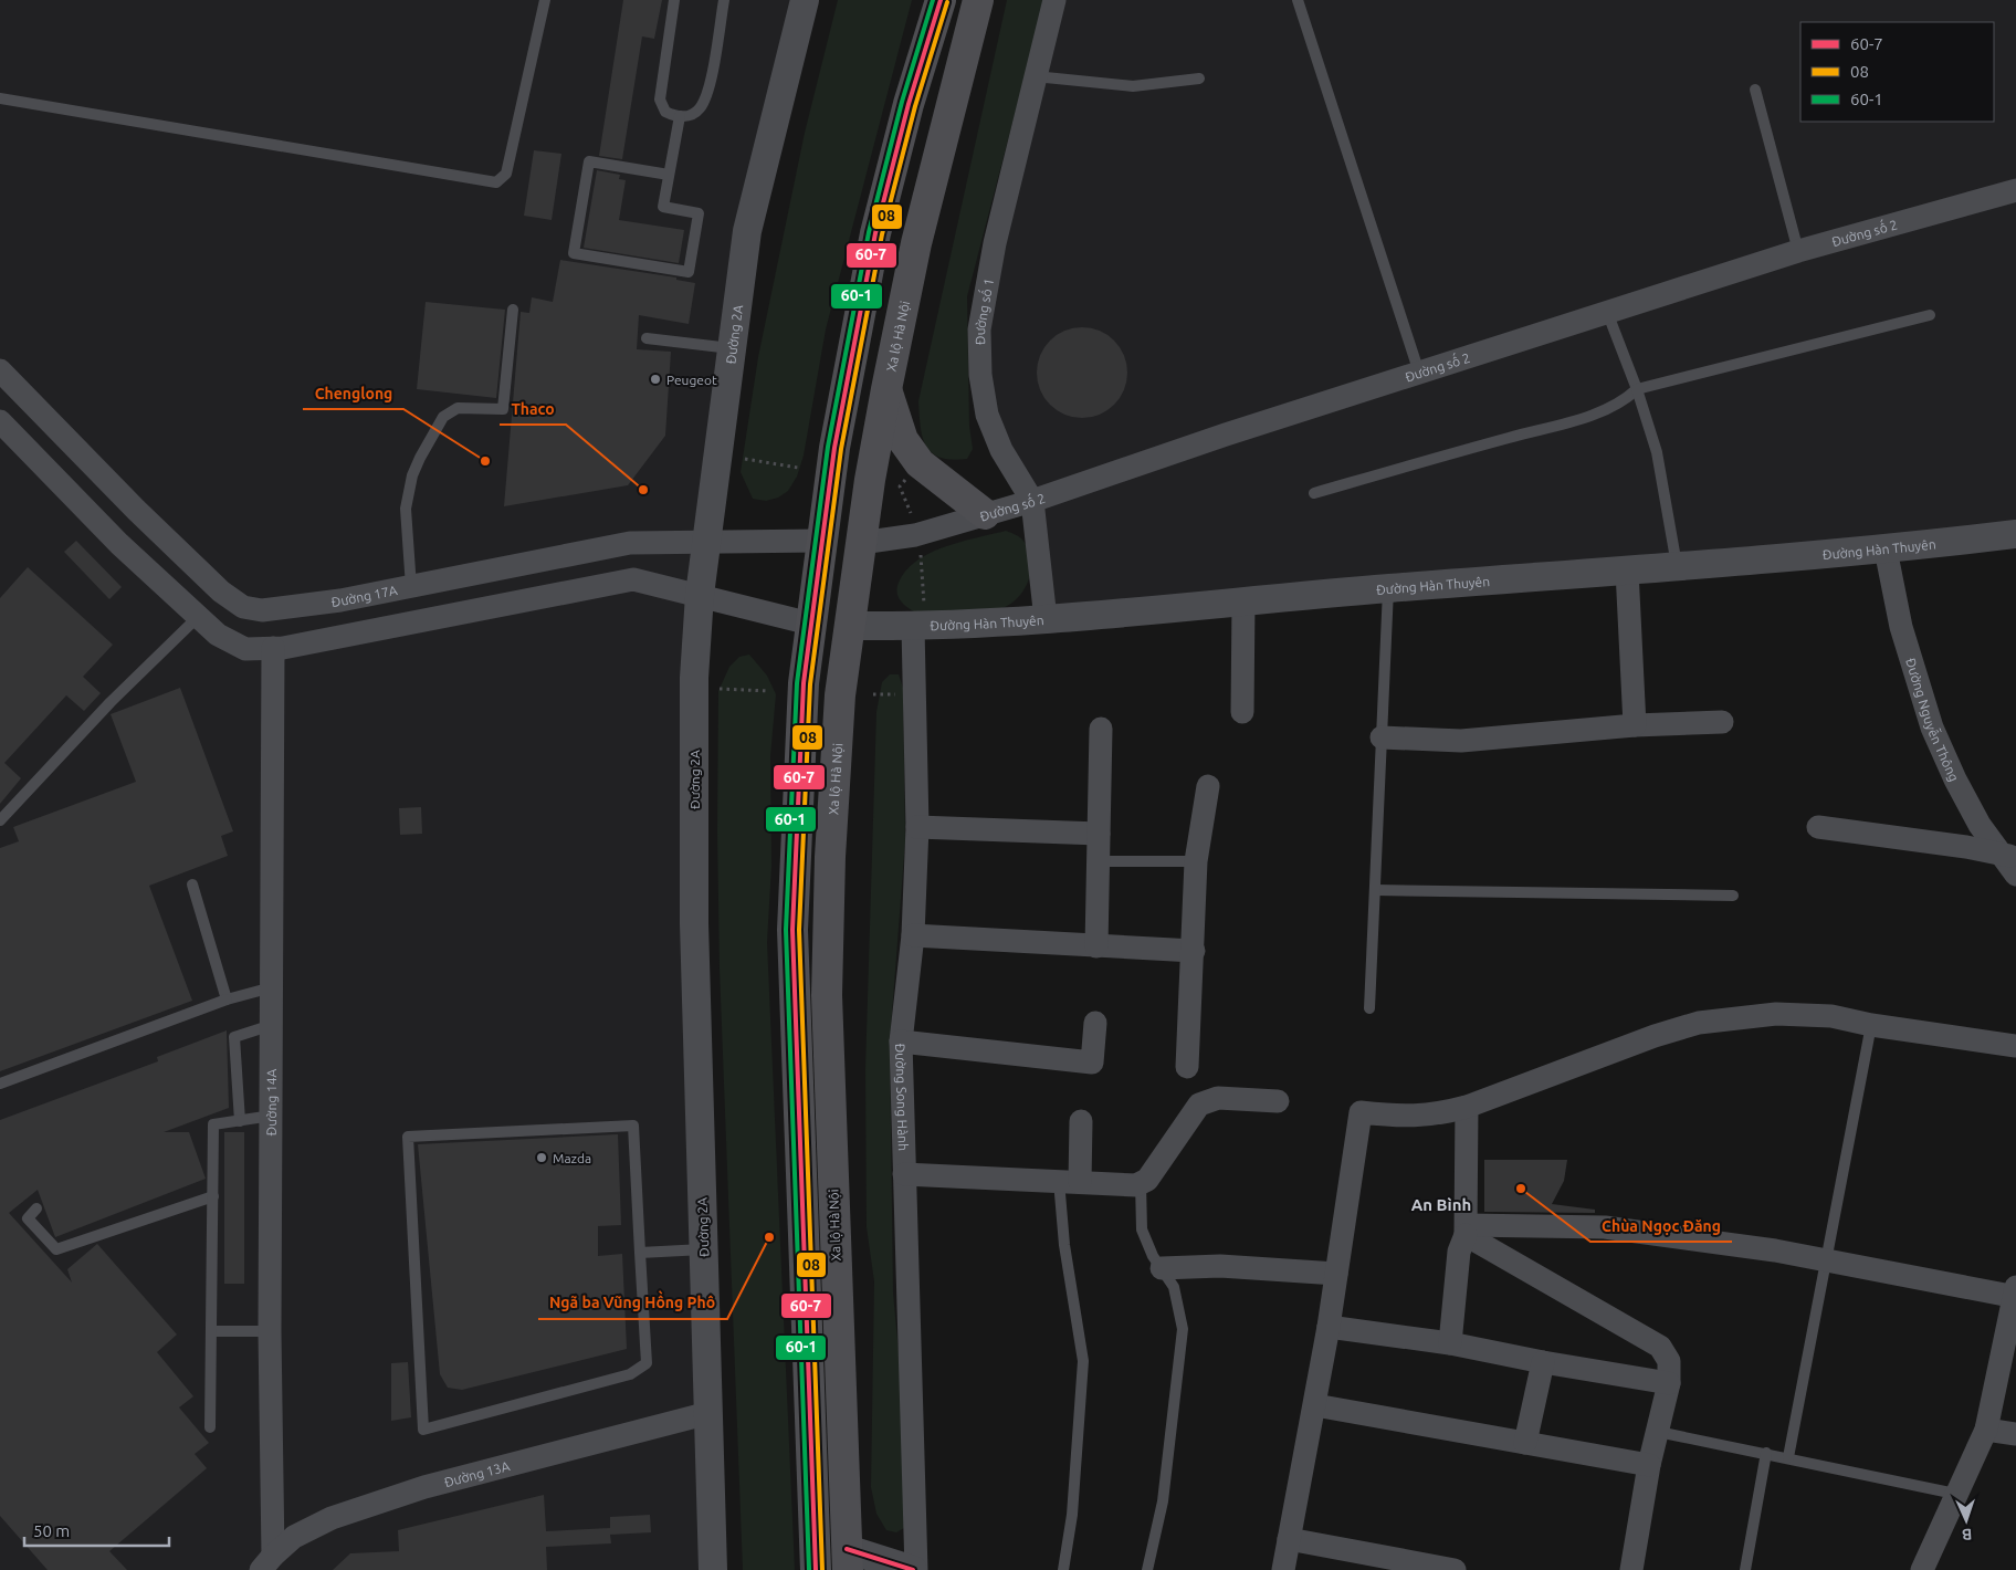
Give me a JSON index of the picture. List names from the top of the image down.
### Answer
{
  "streets": {
    "highway": ["Xa lộ Hà Nội"],
    "street": [
      "Đường số 2",
      "Đường số 1",
      "Đường 2A",
      "Đường Hàn Thuyên",
      "Đường 17A",
      "Đường Nguyễn Thông",
      "Đường Song Hành",
      "Đường 14A",
      "Đường 13A"
    ]
  },
  "crossings": [
    ["Đường số 2", "Đường số 1"],
    ["Đường số 2", "Xa lộ Hà Nội"],
    ["Đường số 1", "Đường Hàn Thuyên"],
    ["Đường 2A", "Đường 17A"],
    ["Đường 2A", "Đường 13A"],
    ["Xa lộ Hà Nội", "Đường Hàn Thuyên"],
    ["Đường Hàn Thuyên", "Đường Nguyễn Thông"],
    ["Đường Hàn Thuyên", "Đường Song Hành"],
    ["Đường 14A", "Đường 13A"]
  ],
  "districts": ["An Bình"],
  "places": [
    "Peugeot",
    "Chenglong",
    "Thaco",
    "Mazda",
    "Chùa Ngọc Đăng",
    "Ngã ba Vũng Hồng Phô"
  ],
  "lines": ["transit line 60-7", "transit line 60-1", "transit line 08"],
  "legend": ["60-7", "08", "60-1"],
  "scale_bar": "50 m",
  "north": "bottom"
}
